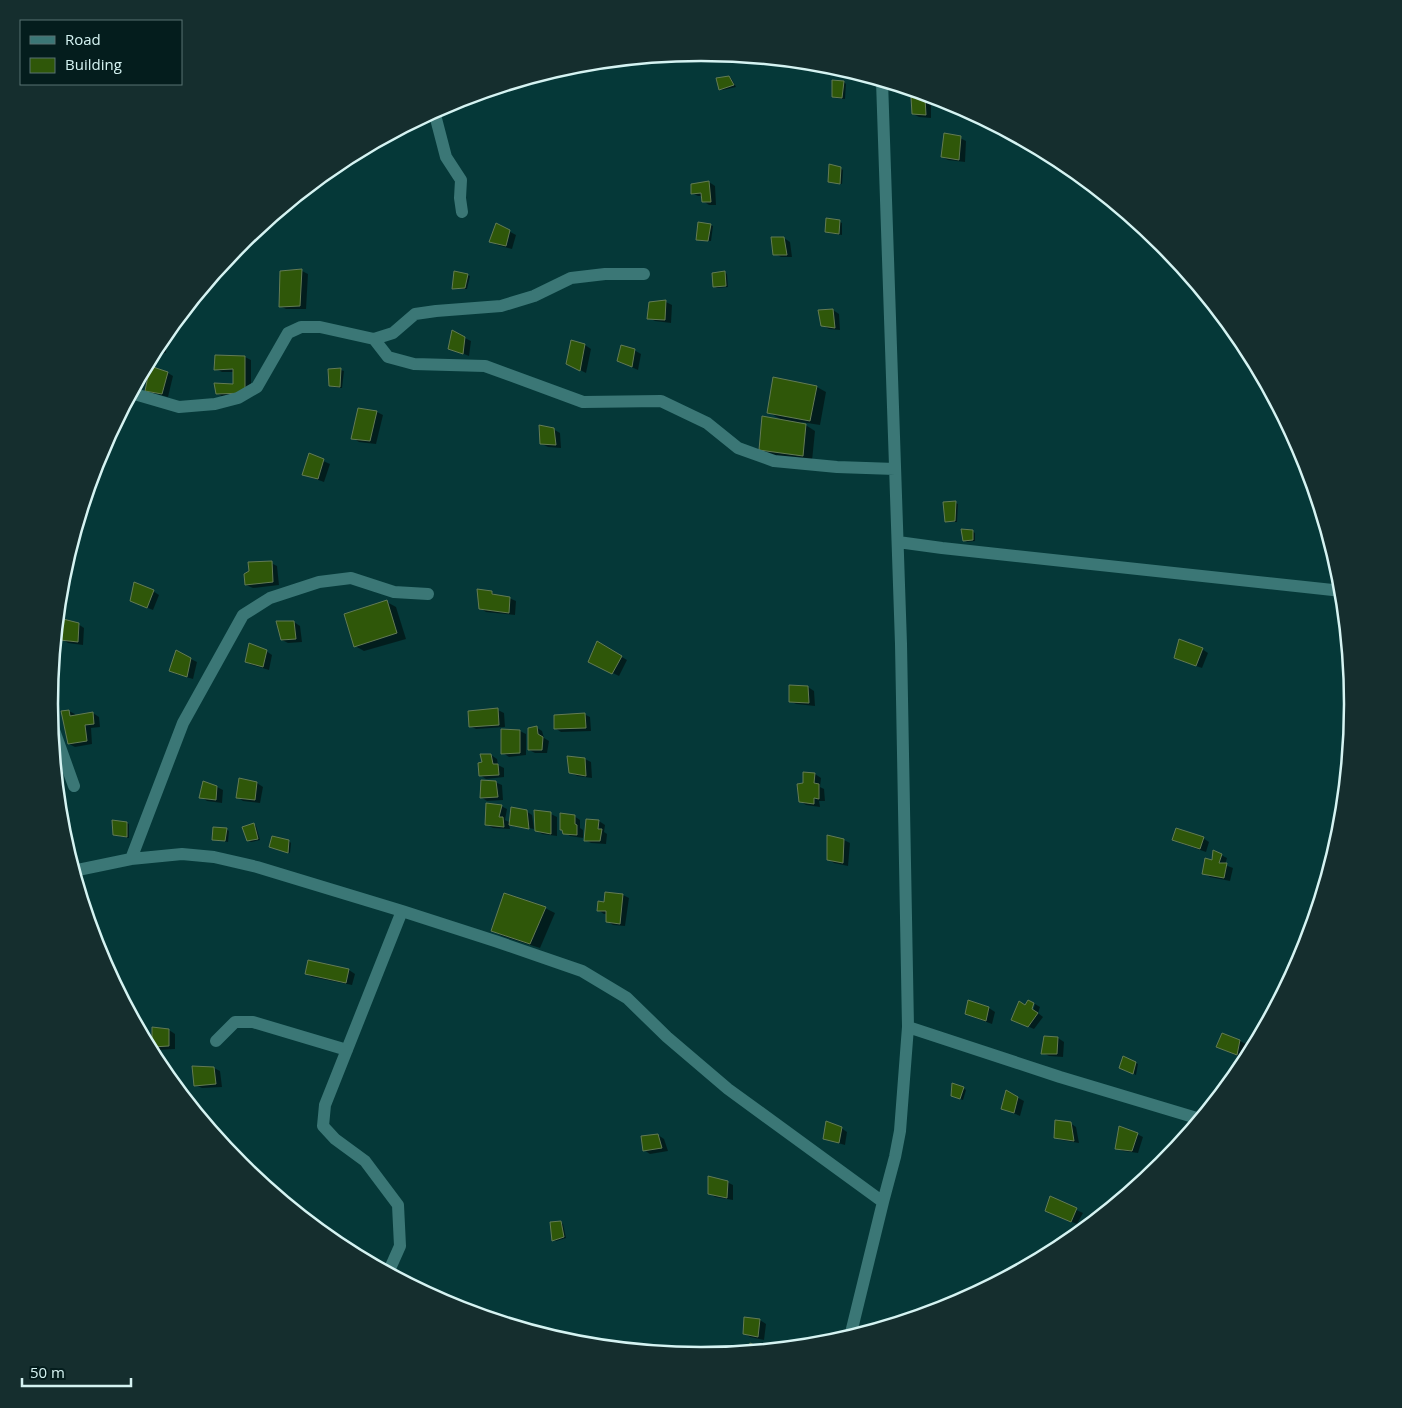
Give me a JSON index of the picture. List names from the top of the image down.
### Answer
{
  "legend": ["Road", "Building"],
  "scale_bar": "50 m"
}
